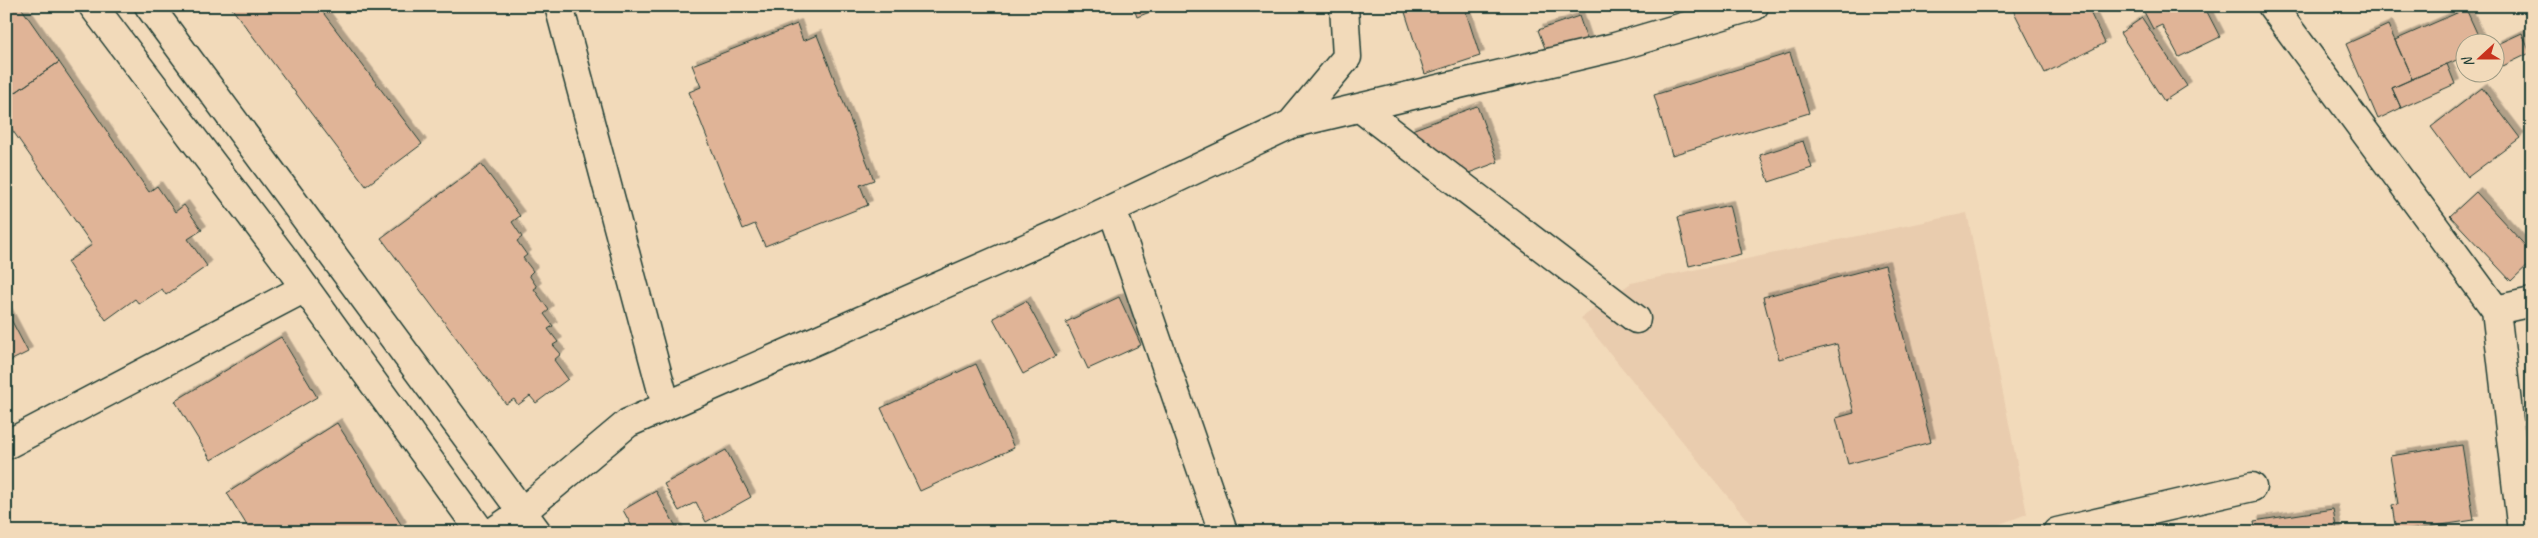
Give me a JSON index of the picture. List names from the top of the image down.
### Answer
{
  "north": "left"
}
